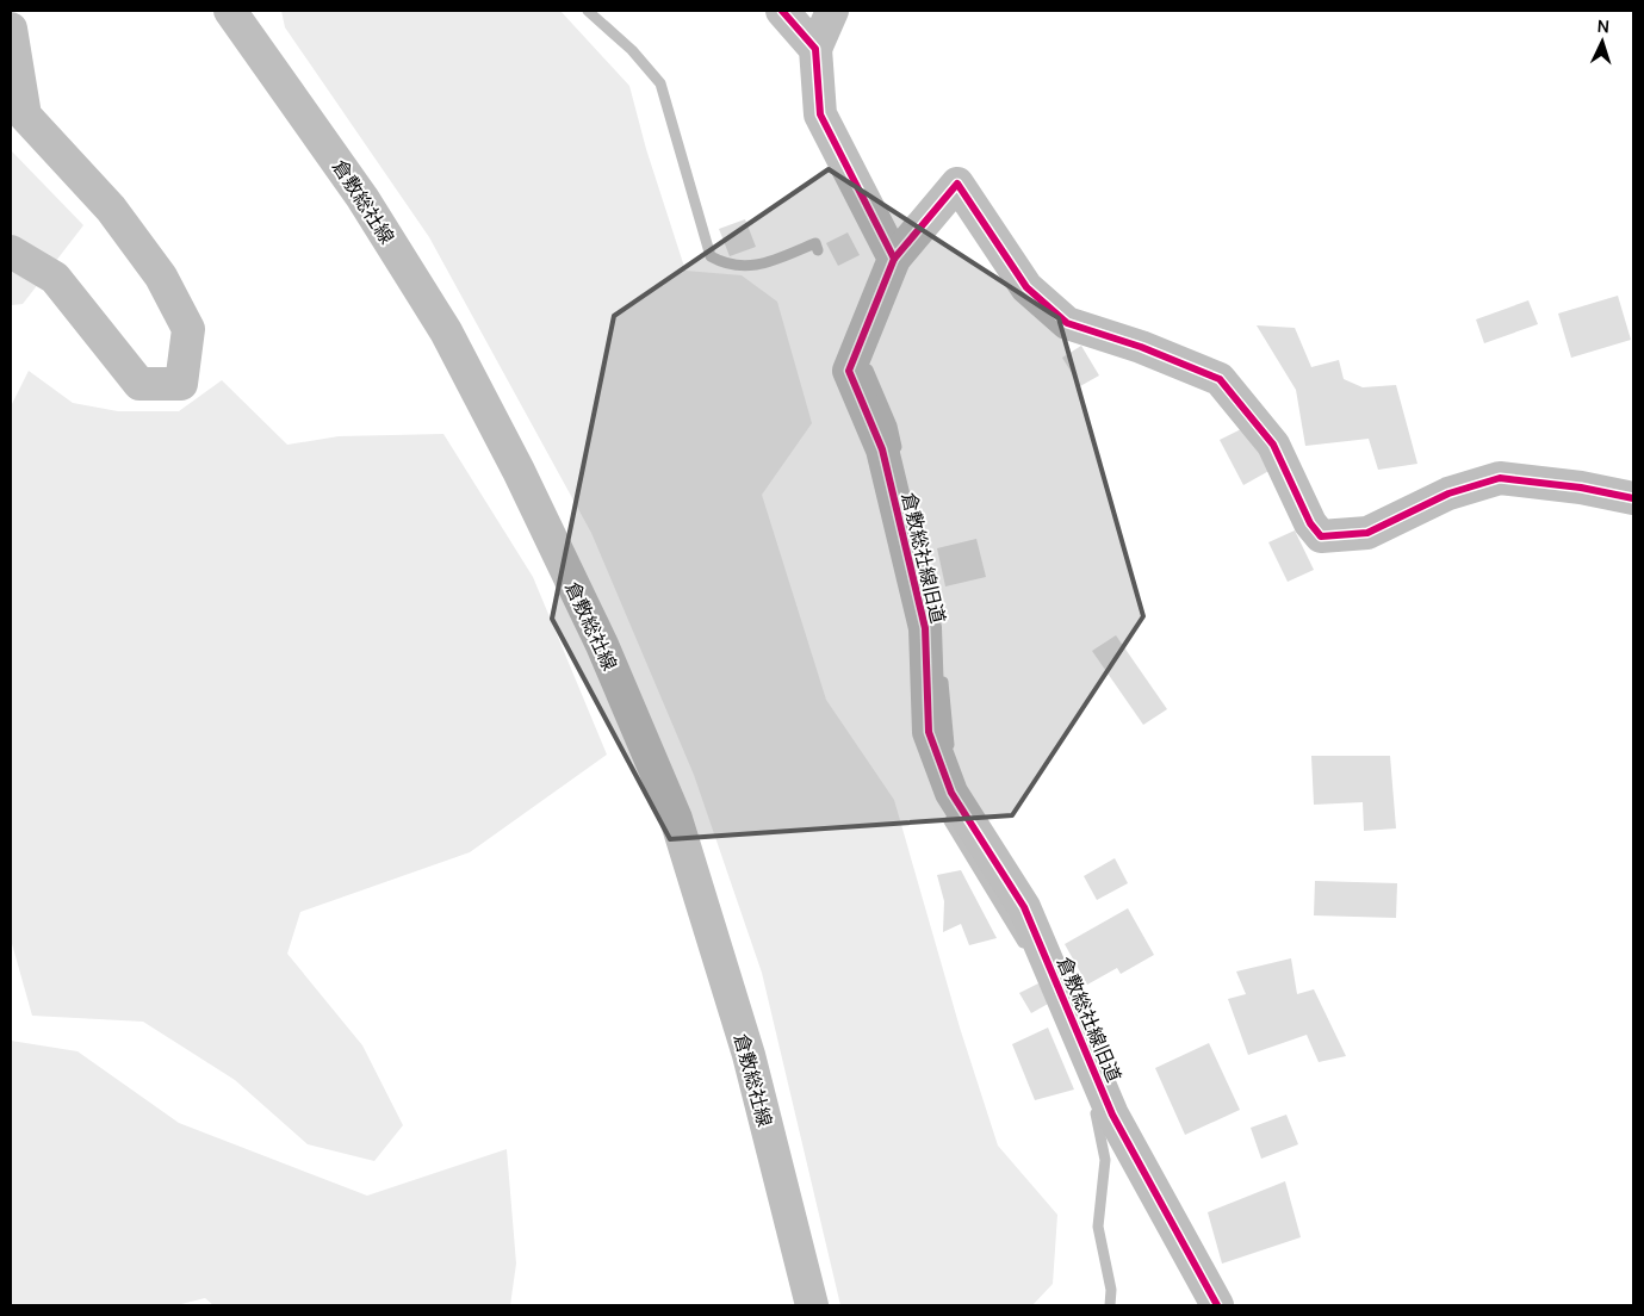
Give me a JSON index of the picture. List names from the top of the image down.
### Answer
{
  "streets": {
    "street": ["倉敷総社線", "倉敷総社線旧道"]
  },
  "north": "top"
}
